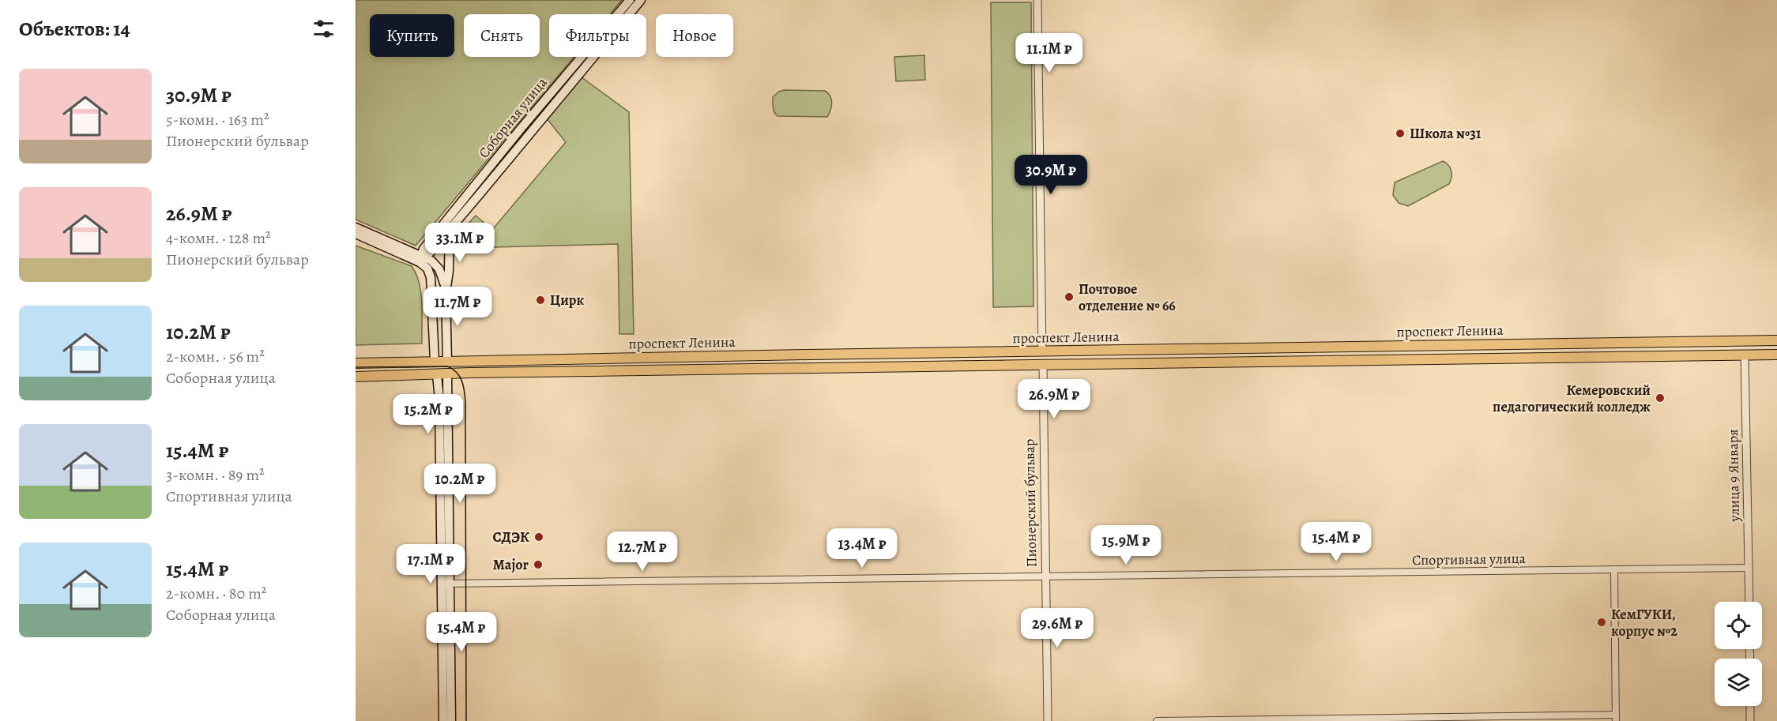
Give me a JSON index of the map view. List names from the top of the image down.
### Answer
{
  "streets": {
    "main road": [
      "Соборная улица",
      "проспект Ленина",
      "улица 9 Января",
      "Пионерский бульвар"
    ],
    "street": ["Спортивная улица"]
  },
  "crossings": [
    ["проспект Ленина", "улица 9 Января"],
    ["проспект Ленина", "Пионерский бульвар"],
    ["улица 9 Января", "Спортивная улица"],
    ["Пионерский бульвар", "Спортивная улица"]
  ],
  "places": [
    "Школа №31",
    "Почтовое отделение № 66",
    "Цирк",
    "Кемеровский педагогический колледж",
    "СДЭК",
    "Major",
    "КемГУКИ, корпус №2"
  ],
  "page": {
    "heading": "Объектов: 14",
    "chip": [
      "Купить",
      "Снять",
      "Фильтры",
      "Новое"
    ],
    "price": [
      "11.1M ₽",
      "30.9M ₽",
      "33.1M ₽",
      "11.7M ₽",
      "26.9M ₽",
      "15.2M ₽",
      "10.2M ₽",
      "15.4M ₽",
      "15.9M ₽",
      "13.4M ₽",
      "12.7M ₽",
      "17.1M ₽",
      "29.6M ₽",
      "15.4M ₽"
    ],
    "list": [
      {
        "name": "30.9M ₽",
        "note": "5-комн. · 163 m² · Пионерский бульвар"
      },
      {
        "name": "26.9M ₽",
        "note": "4-комн. · 128 m² · Пионерский бульвар"
      },
      {
        "name": "10.2M ₽",
        "note": "2-комн. · 56 m² · Соборная улица"
      },
      {
        "name": "15.4M ₽",
        "note": "3-комн. · 89 m² · Спортивная улица"
      },
      {
        "name": "15.4M ₽",
        "note": "2-комн. · 80 m² · Соборная улица"
      }
    ]
  }
}
